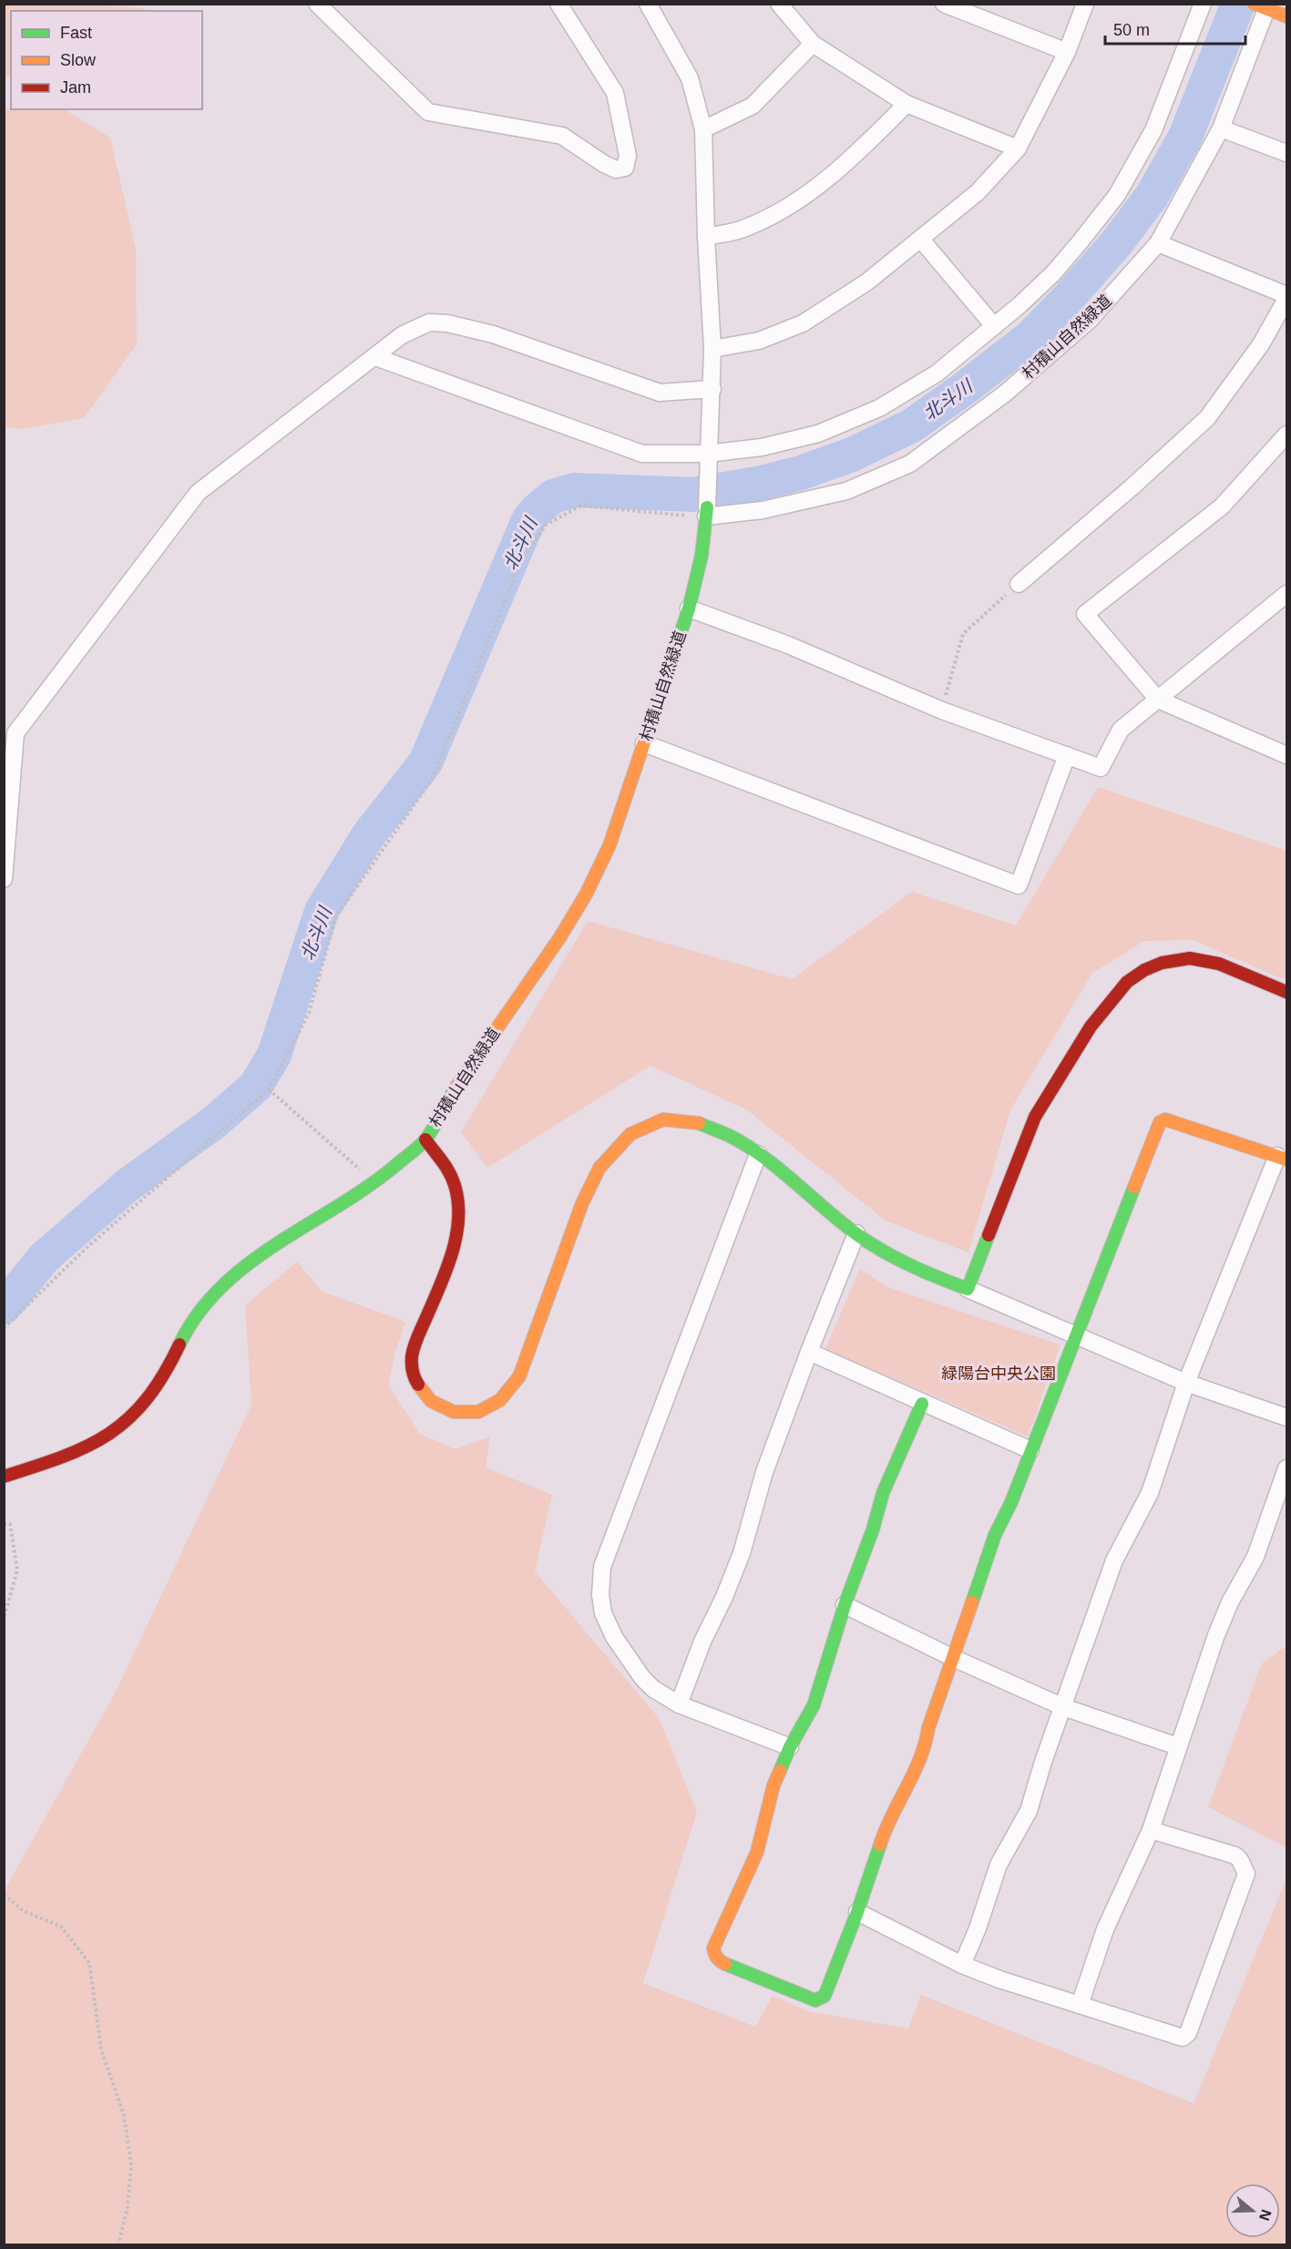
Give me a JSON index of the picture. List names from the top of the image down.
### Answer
{
  "streets": {
    "street": ["村積山自然緑道"]
  },
  "water": ["北斗川"],
  "parks": ["緑陽台中央公園"],
  "legend": ["Fast", "Slow", "Jam"],
  "scale_bar": "50 m",
  "north": "right"
}
